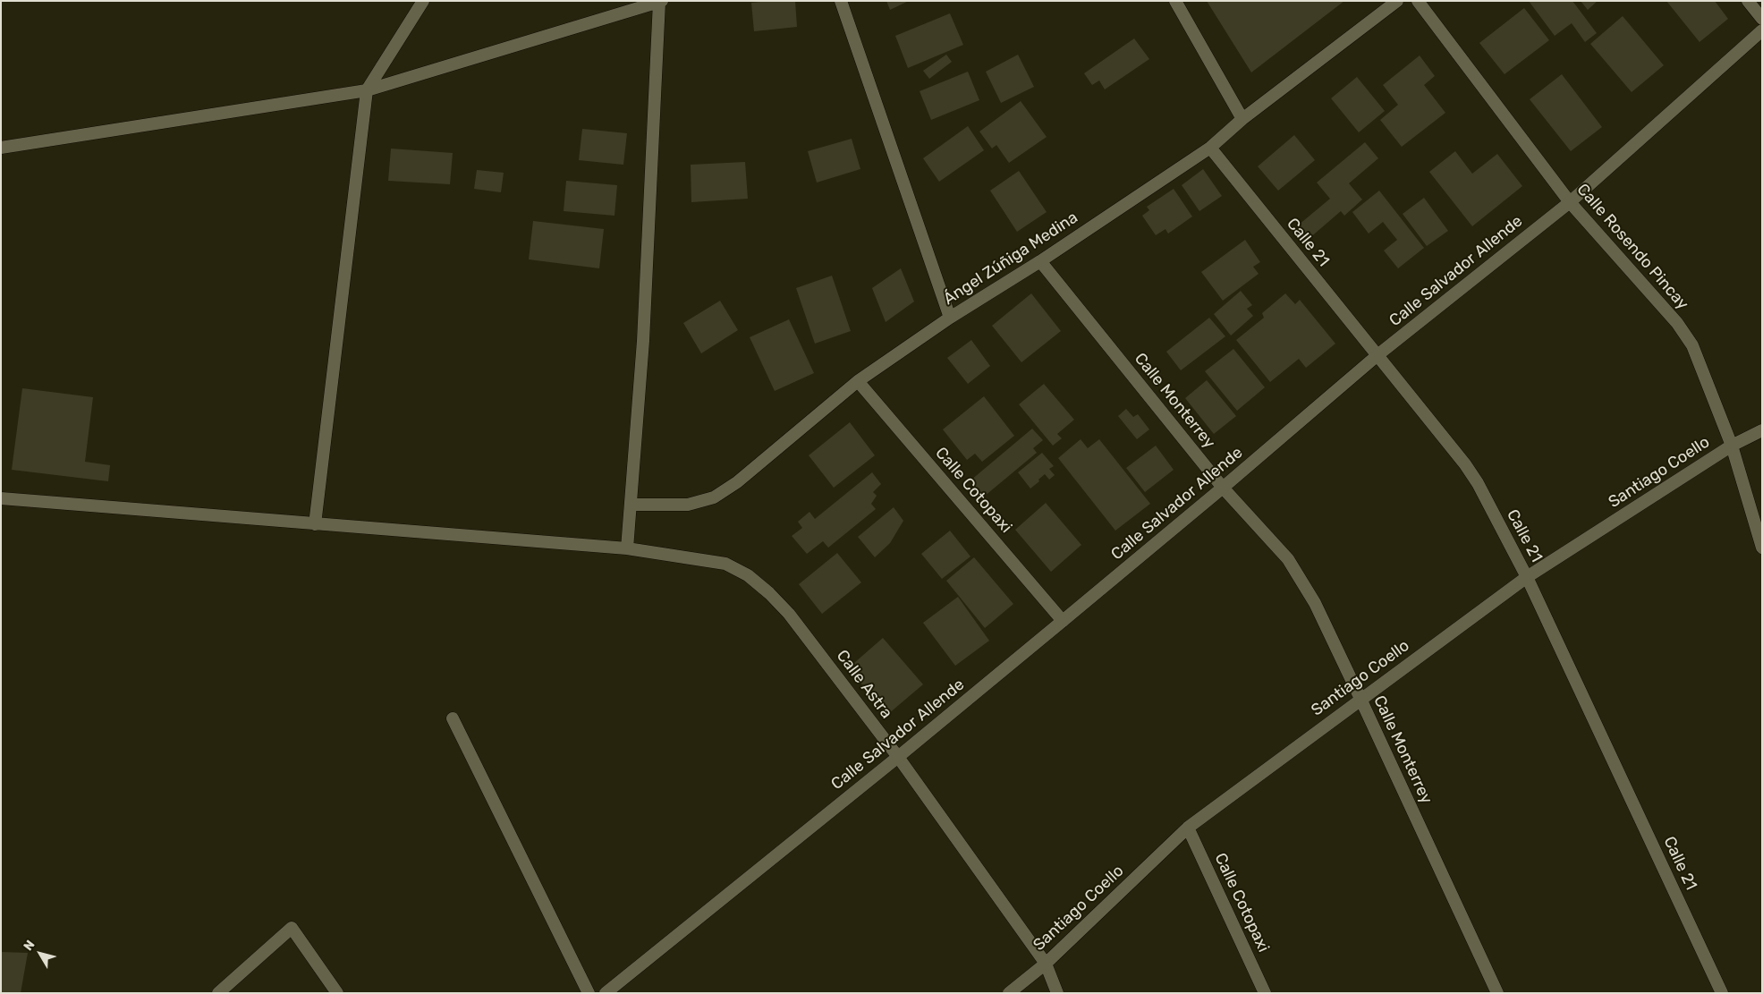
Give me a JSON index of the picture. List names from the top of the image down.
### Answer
{
  "streets": {
    "street": [
      "Calle 21",
      "Calle Rosendo Pincay",
      "Ángel Zúñiga Medina",
      "Calle Salvador Allende",
      "Calle Monterrey",
      "Santiago Coello",
      "Calle Cotopaxi",
      "Calle Astra"
    ]
  },
  "crossings": [
    ["Calle 21", "Ángel Zúñiga Medina"],
    ["Calle 21", "Calle Salvador Allende"],
    ["Calle 21", "Santiago Coello"],
    ["Calle Rosendo Pincay", "Calle Salvador Allende"],
    ["Calle Rosendo Pincay", "Santiago Coello"],
    ["Ángel Zúñiga Medina", "Calle Monterrey"],
    ["Ángel Zúñiga Medina", "Calle Cotopaxi"],
    ["Calle Salvador Allende", "Calle Monterrey"],
    ["Calle Salvador Allende", "Calle Cotopaxi"],
    ["Calle Salvador Allende", "Calle Astra"],
    ["Calle Monterrey", "Santiago Coello"],
    ["Santiago Coello", "Calle Cotopaxi"],
    ["Santiago Coello", "Calle Astra"]
  ],
  "north": "top left"
}
